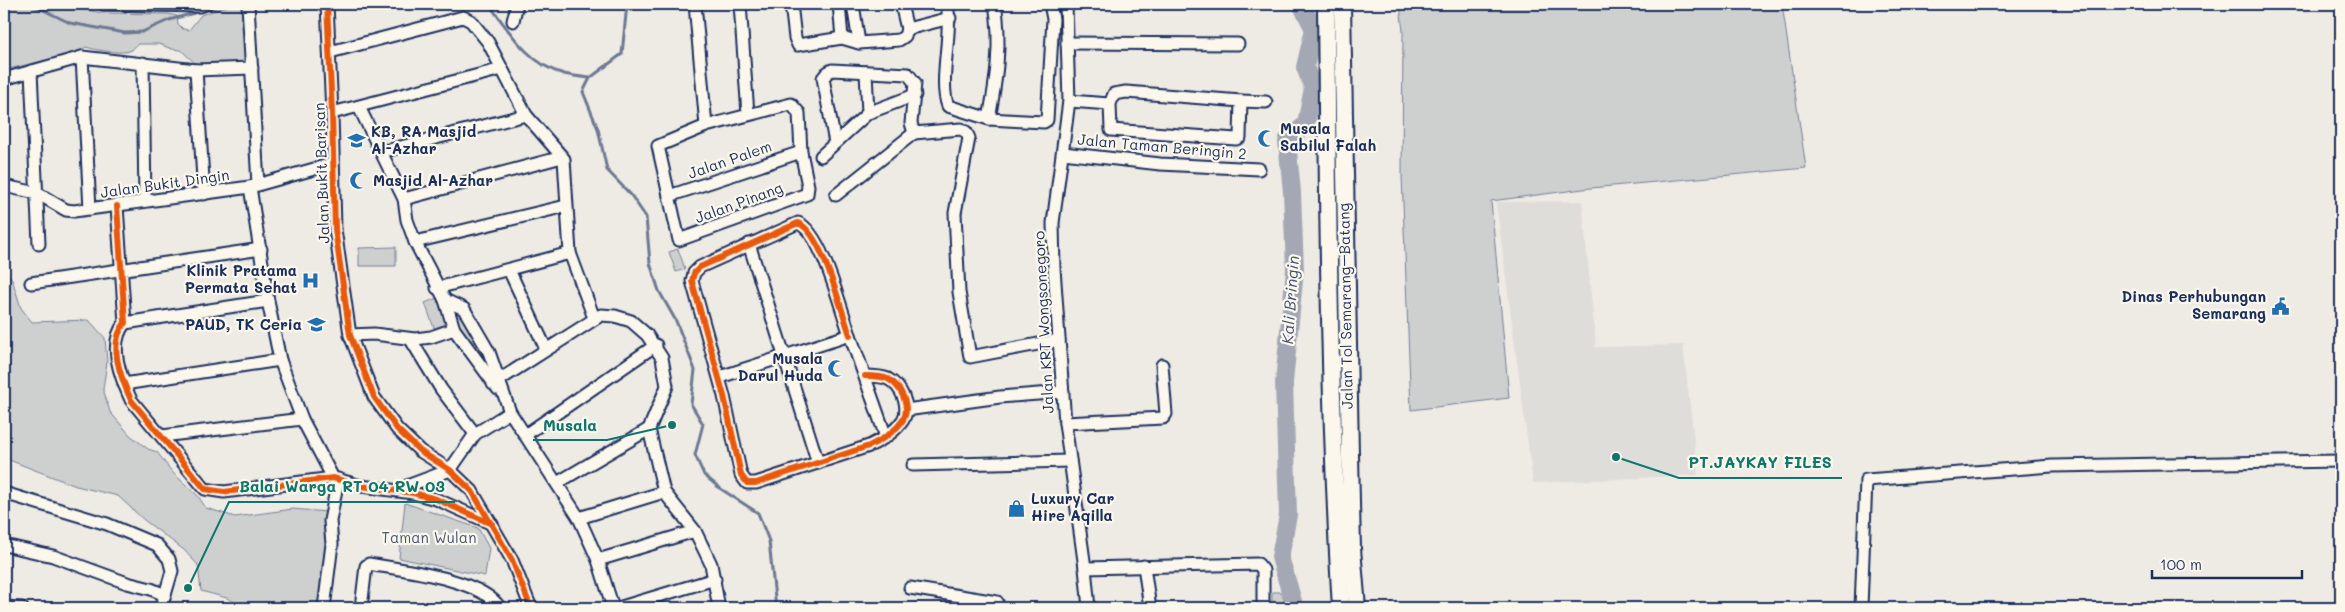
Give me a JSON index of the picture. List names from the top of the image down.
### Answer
{
  "streets": {
    "highway": ["Jalan Tol Semarang–Batang"],
    "street": [
      "Jalan Taman Beringin 2",
      "Jalan Palem",
      "Jalan Bukit Barisan",
      "Jalan Bukit Dingin",
      "Jalan Pinang",
      "Jalan KRT Wongsonegoro"
    ]
  },
  "crossings": [
    ["Jalan Taman Beringin 2", "Jalan KRT Wongsonegoro"],
    ["Jalan Palem", "Jalan Pinang"],
    ["Jalan Bukit Barisan", "Jalan Bukit Dingin"]
  ],
  "water": ["Kali Bringin"],
  "parks": ["Taman Wulan"],
  "places": {
    "mosque": ["Musala Sabilul Falah", "Masjid Al-Azhar", "Musala Darul Huda"],
    "school or university": ["KB, RA Masjid Al-Azhar", "PAUD, TK Ceria"],
    "hospital": ["Klinik Pratama Permata Sehat"],
    "public building": ["Dinas Perhubungan Semarang"],
    "other": ["Musala", "PT.JAYKAY FILES", "Balai Warga RT 04 RW 03"],
    "shop": ["Luxury Car Hire Aqilla"]
  },
  "scale_bar": "100 m"
}
